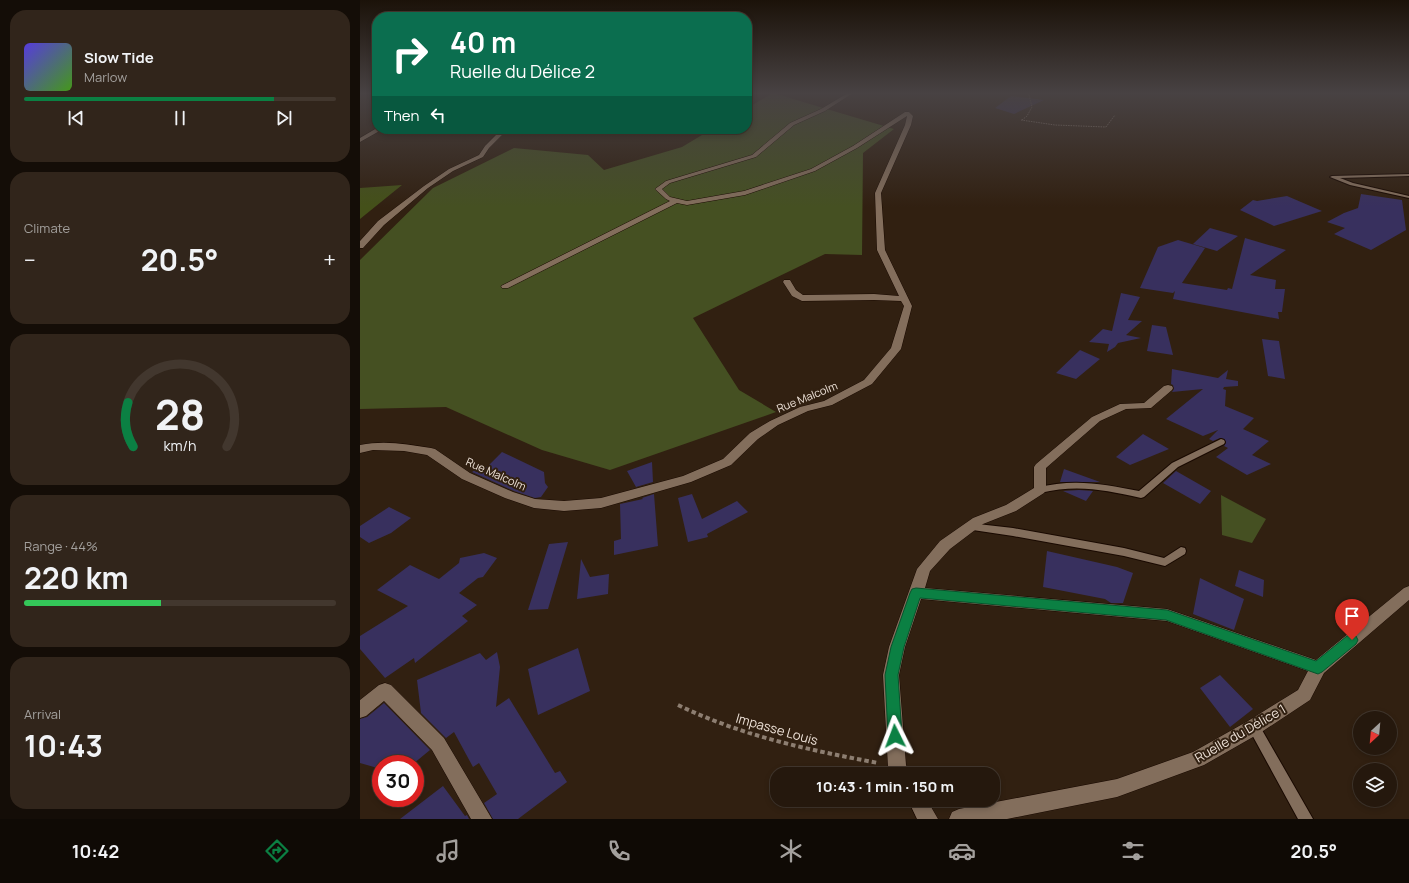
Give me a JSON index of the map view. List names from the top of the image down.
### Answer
{
  "streets": {
    "street": ["Rue Malcolm", "Ruelle du Délice 1"],
    "path": ["Impasse Louis"]
  },
  "north": "bottom left",
  "page": {
    "turn": ["40 m", "Ruelle du Délice 2"],
    "song": ["Slow Tide", "Marlow"],
    "then": "Then",
    "tile": [
      "Climate",
      ["Range · 44%", "220 km"],
      ["Arrival", "10:43"]
    ],
    "heat": ["−", "20.5°", "+"],
    "limit": "30",
    "trip": "10:43 · 1 min · 150 m",
    "tabs": ["10:42", "20.5°"],
    "gauge": ["28", "km/h"]
  }
}
